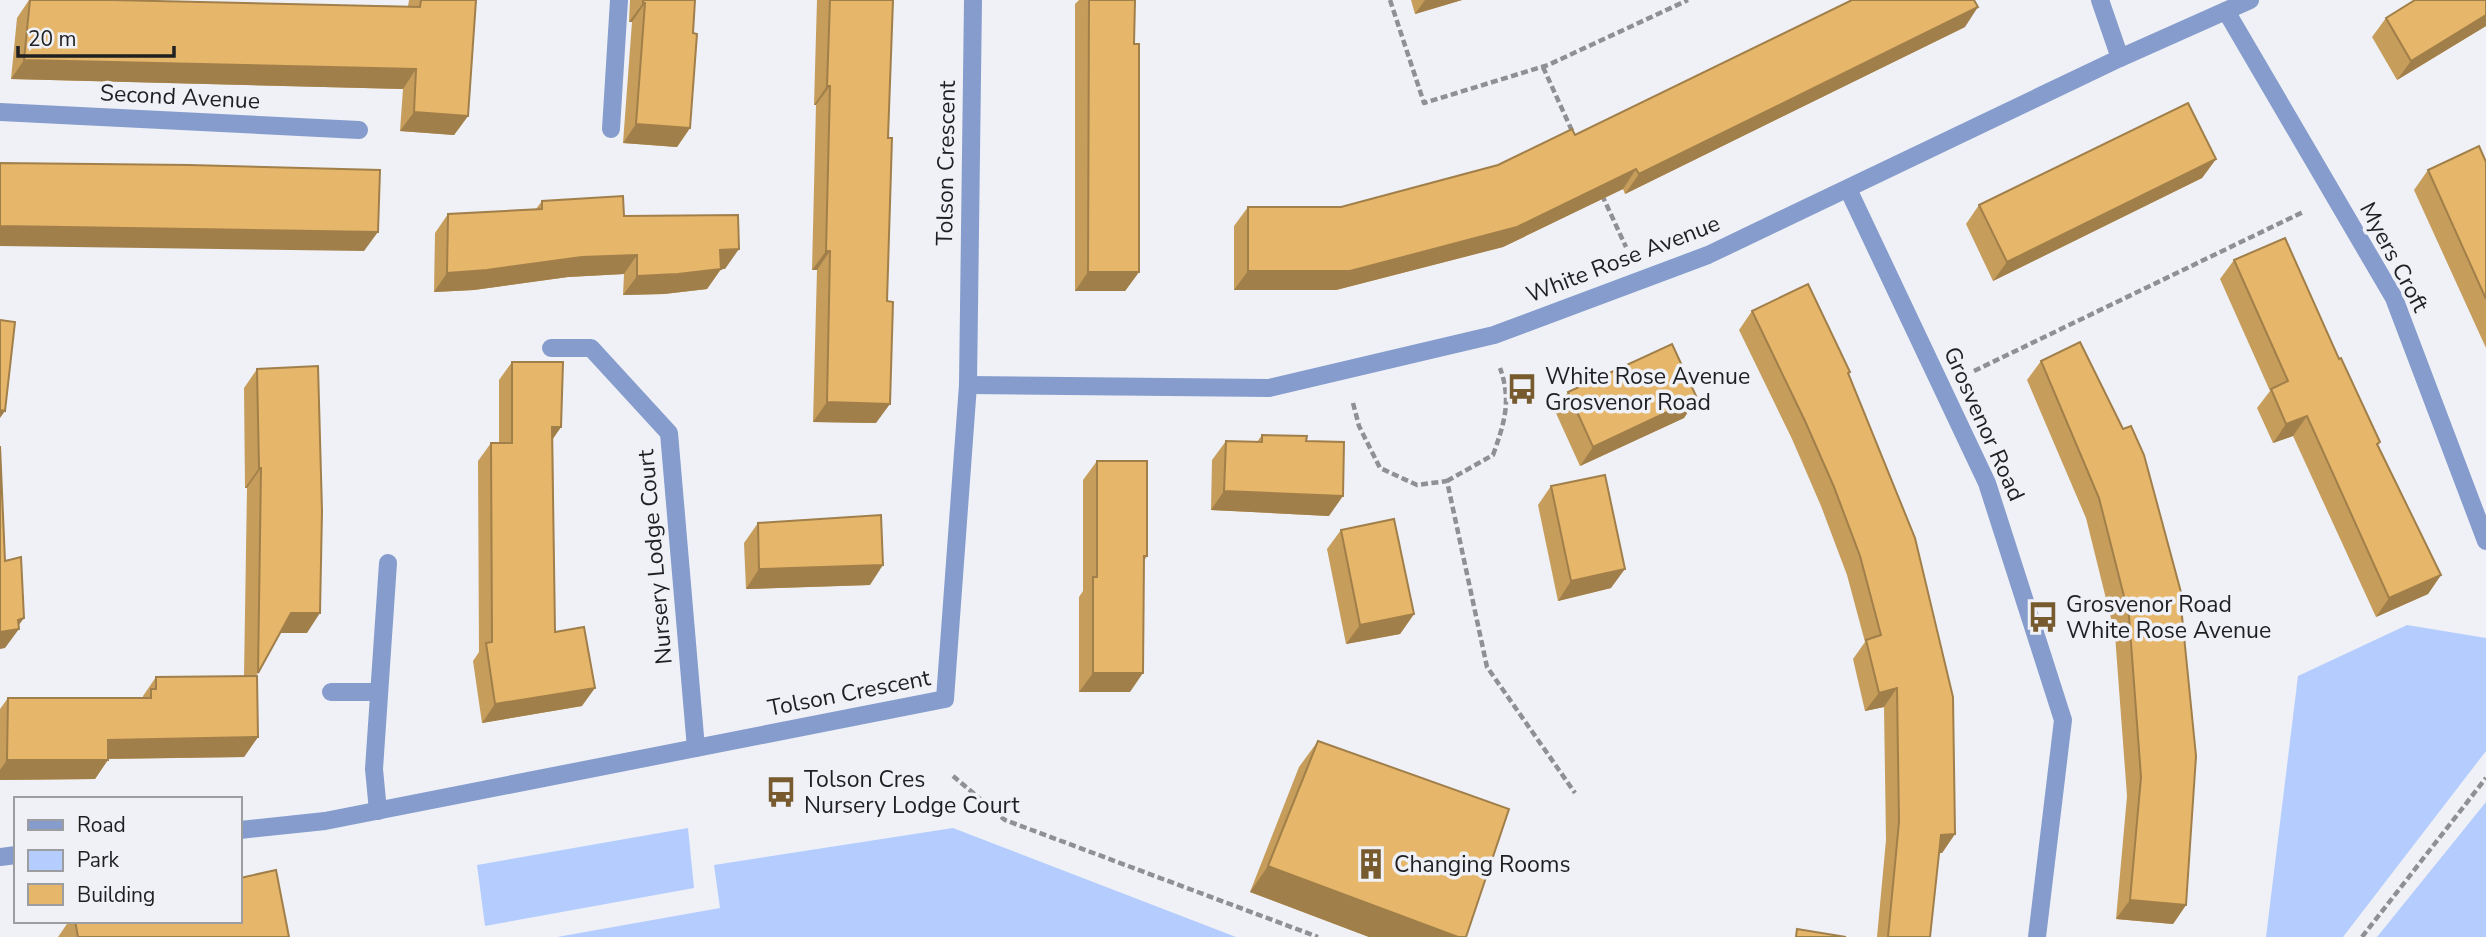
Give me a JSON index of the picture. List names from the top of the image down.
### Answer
{
  "streets": {
    "street": [
      "Second Avenue",
      "Tolson Crescent",
      "Myers Croft",
      "White Rose Avenue",
      "Grosvenor Road",
      "Nursery Lodge Court"
    ]
  },
  "crossings": [
    ["Tolson Crescent", "White Rose Avenue"],
    ["Tolson Crescent", "Nursery Lodge Court"],
    ["Myers Croft", "White Rose Avenue"],
    ["White Rose Avenue", "Grosvenor Road"]
  ],
  "places": {
    "bus stop": ["White Rose Avenue Grosvenor Road", "Grosvenor Road White Rose Avenue", "Tolson Cres Nursery Lodge Court"],
    "building": ["Changing Rooms"]
  },
  "legend": ["Road", "Park", "Building"],
  "scale_bar": "20 m"
}
